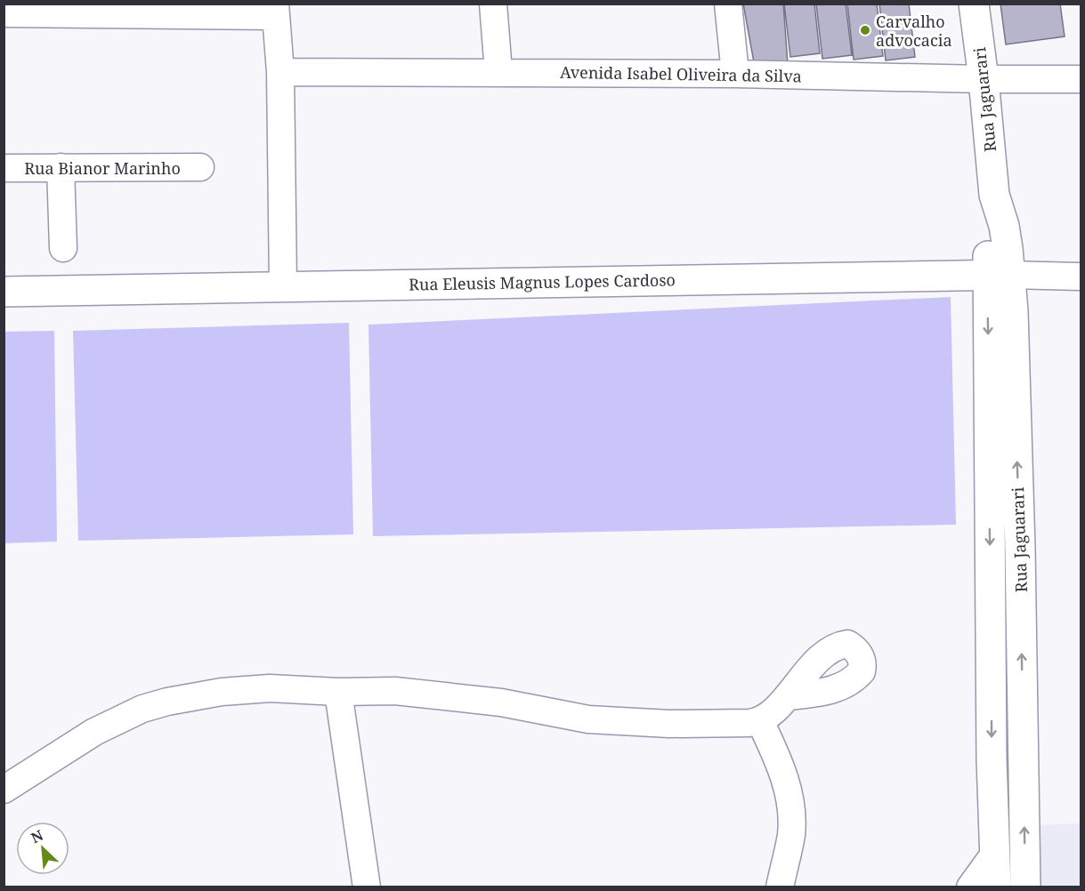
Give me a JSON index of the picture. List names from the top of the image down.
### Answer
{
  "streets": {
    "main road": ["Rua Jaguarari", "Rua Eleusis Magnus Lopes Cardoso"],
    "street": ["Avenida Isabel Oliveira da Silva", "Rua Bianor Marinho"]
  },
  "crossings": [
    ["Avenida Isabel Oliveira da Silva", "Rua Jaguarari"],
    ["Rua Jaguarari", "Rua Eleusis Magnus Lopes Cardoso"]
  ],
  "places": ["Carvalho advocacia"],
  "north": "top left"
}
